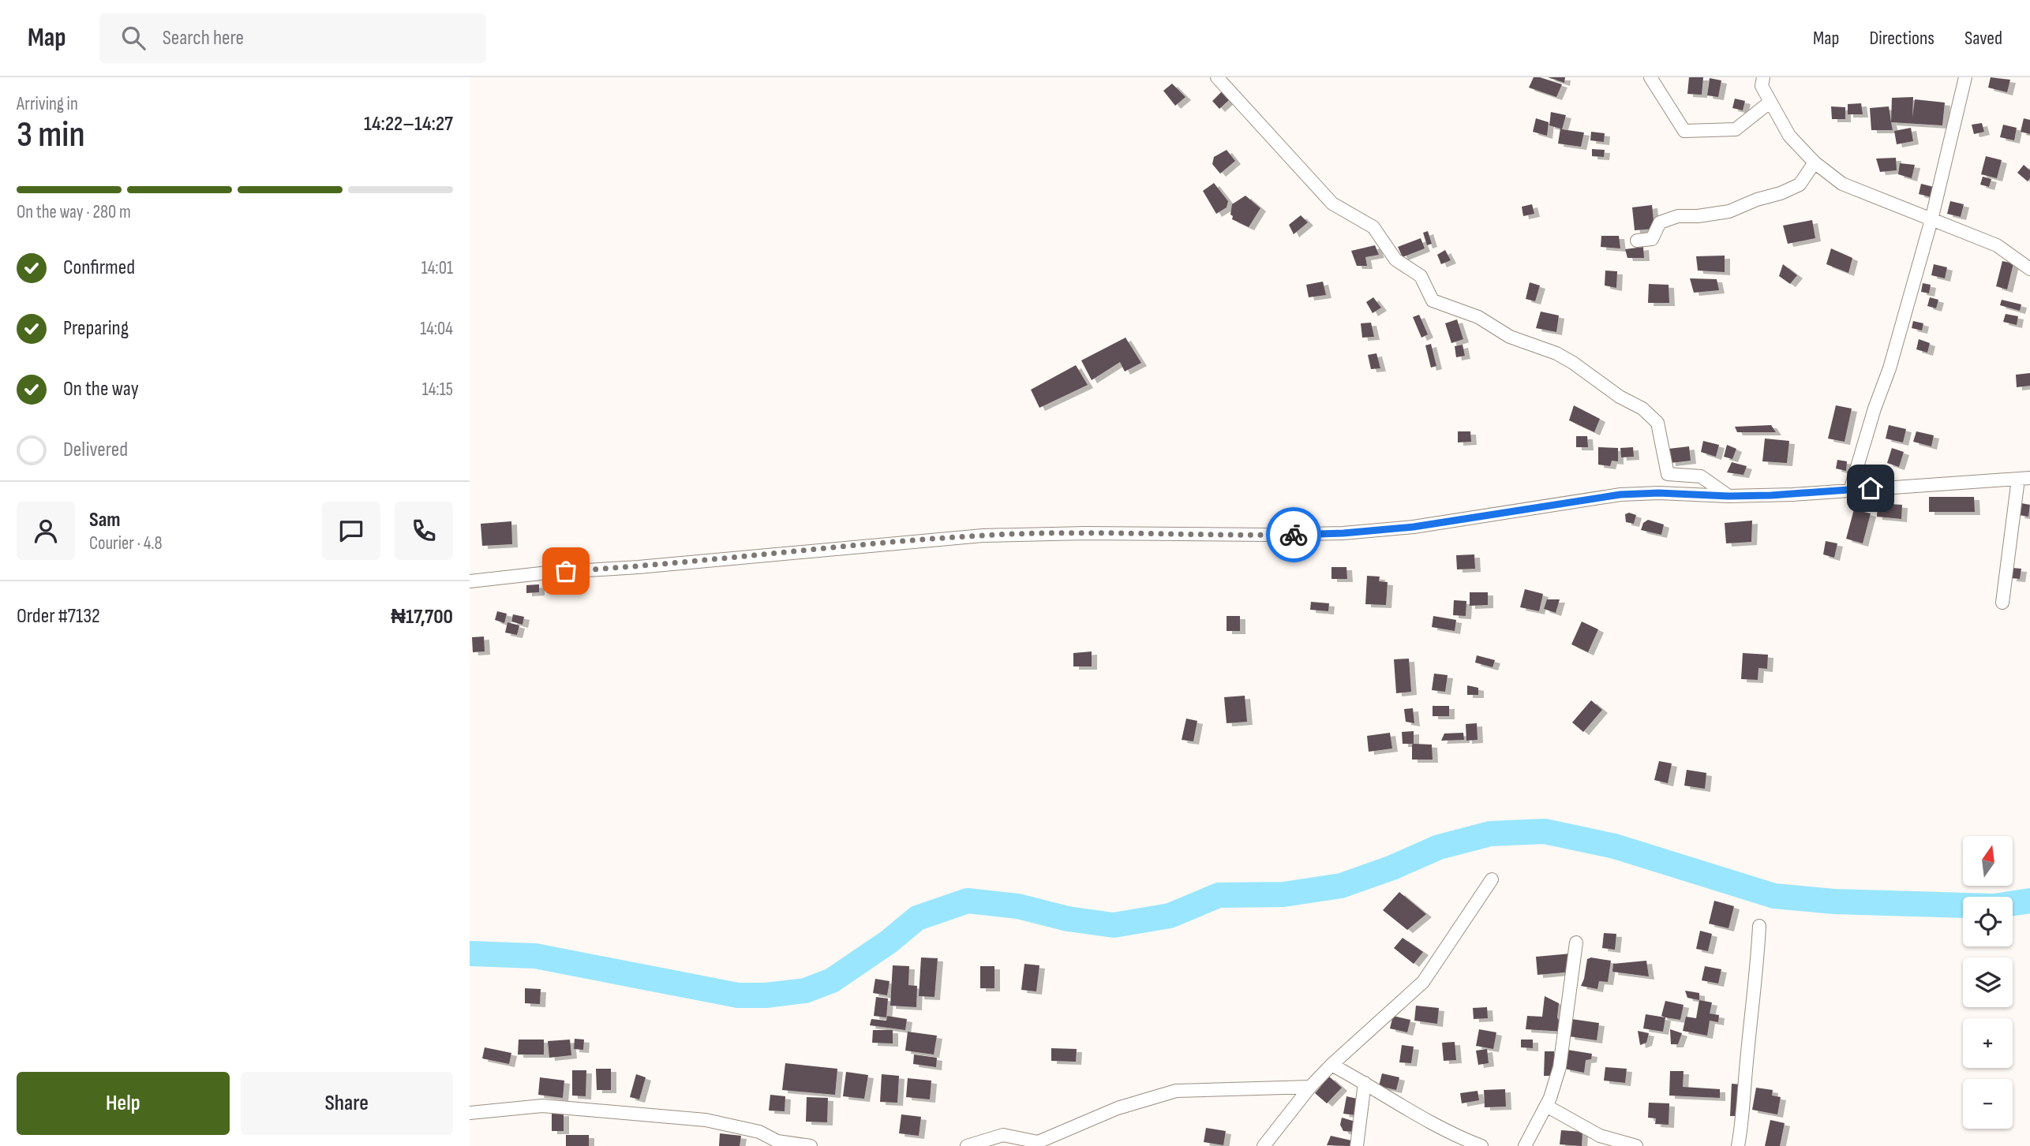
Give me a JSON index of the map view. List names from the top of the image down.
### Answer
{
  "north": "top",
  "page": {
    "header": "Map",
    "search": "Search here",
    "nav": ["Map", "Directions", "Saved"],
    "heading": ["3 min", "Arriving in", "14:22–14:27"],
    "panel": [
      "Sam",
      "Courier · 4.8",
      "Order #7132",
      "₦17,700"
    ],
    "bar": "On the way · 280 m",
    "list": [
      ["Confirmed", "14:01"],
      ["Preparing", "14:04"],
      ["On the way", "14:15"],
      "Delivered"
    ],
    "map_buttons": ["+", "−"],
    "buttons": ["Help", "Share"]
  }
}
